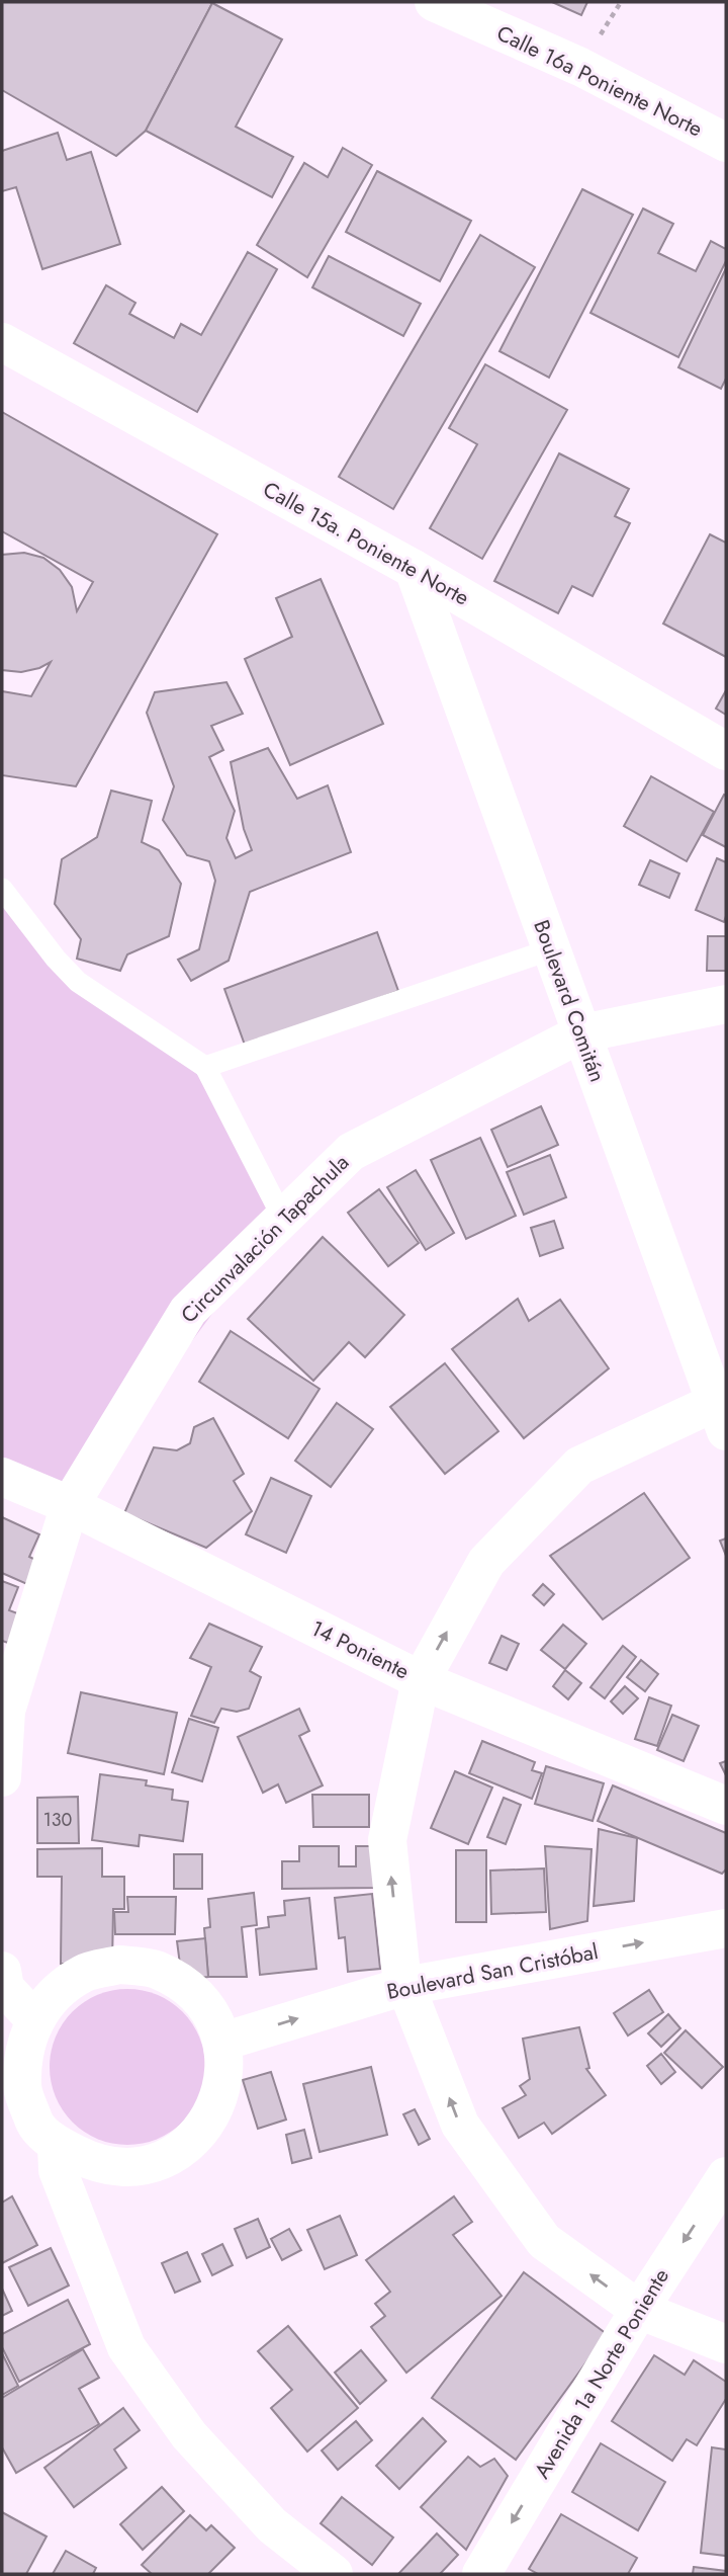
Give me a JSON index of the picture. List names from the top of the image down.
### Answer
{
  "streets": {
    "street": [
      "Calle 16a Poniente Norte",
      "Calle 15a. Poniente Norte",
      "Boulevard Comitán",
      "Circunvalación Tapachula",
      "14 Poniente",
      "Boulevard San Cristóbal",
      "Avenida 1a Norte Poniente"
    ]
  },
  "crossings": [
    ["Calle 15a. Poniente Norte", "Boulevard Comitán"],
    ["Boulevard Comitán", "Circunvalación Tapachula"],
    ["Circunvalación Tapachula", "14 Poniente"]
  ],
  "one_way": ["Boulevard San Cristóbal", "Avenida 1a Norte Poniente"],
  "house_numbers": ["130"]
}
